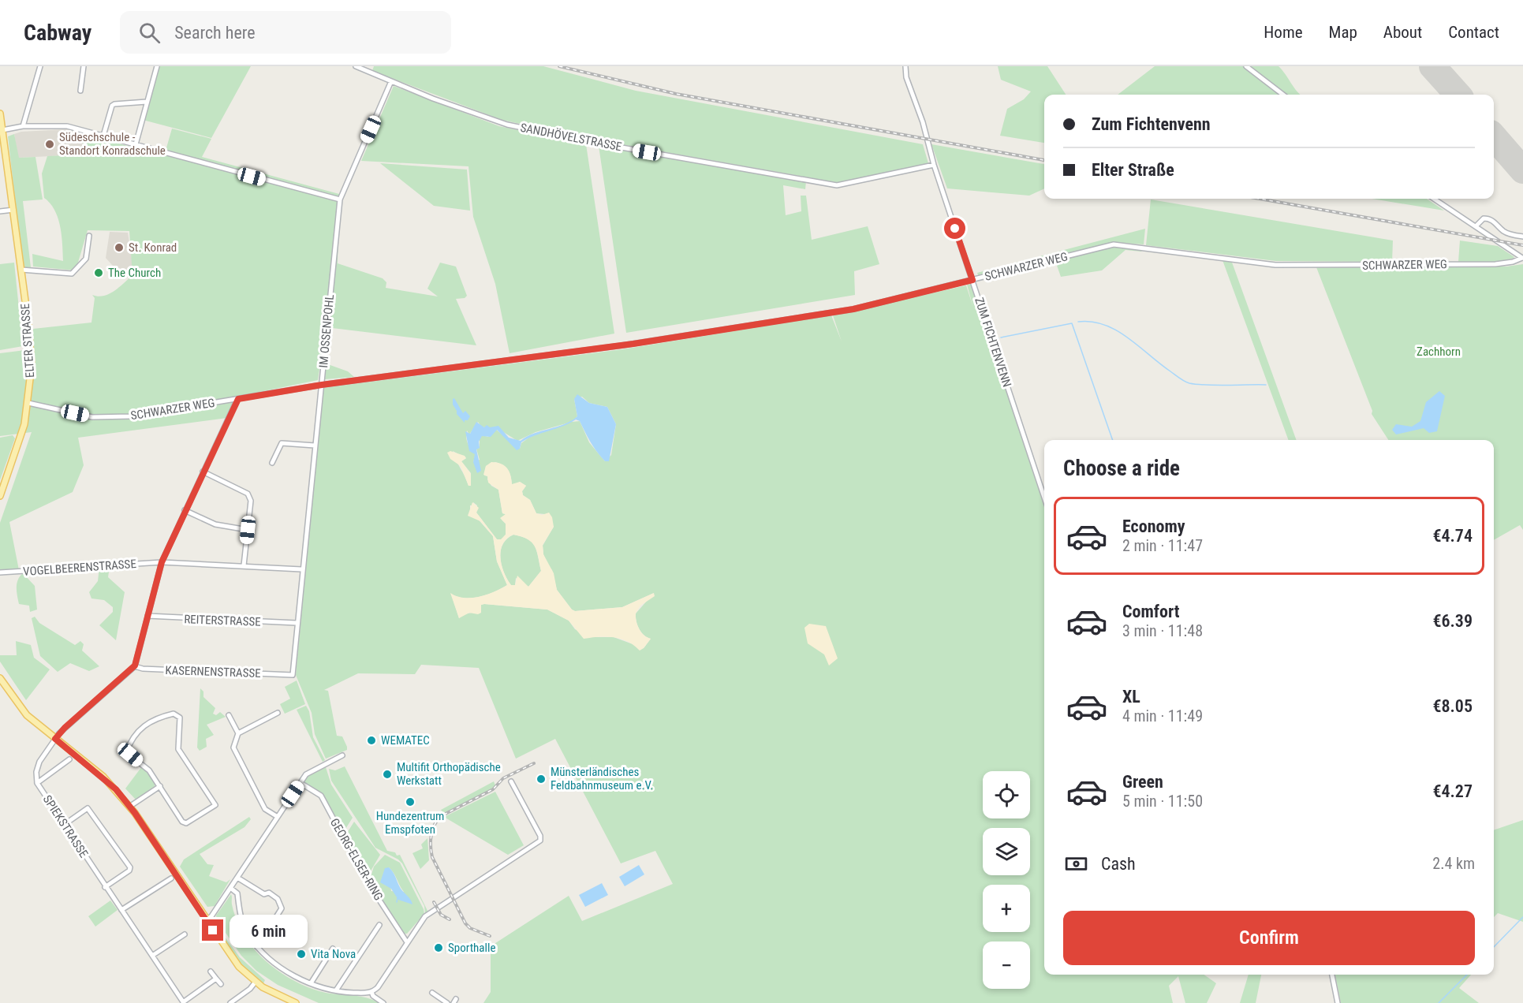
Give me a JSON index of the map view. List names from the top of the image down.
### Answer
{
  "streets": {
    "main road": ["ELTER STRASSE"],
    "street": [
      "SANDHÖVELSTRASSE",
      "SCHWARZER WEG",
      "IM OSSENPOHL",
      "ZUM FICHTENVENN",
      "VOGELBEERENSTRASSE",
      "REITERSTRASSE",
      "KASERNENSTRASSE",
      "SPIEKSTRASSE",
      "GEORG-ELSER-RING"
    ]
  },
  "crossings": [
    ["SANDHÖVELSTRASSE", "IM OSSENPOHL"],
    ["SANDHÖVELSTRASSE", "ZUM FICHTENVENN"],
    ["SCHWARZER WEG", "IM OSSENPOHL"],
    ["SCHWARZER WEG", "ELTER STRASSE"],
    ["SCHWARZER WEG", "ZUM FICHTENVENN"],
    ["IM OSSENPOHL", "VOGELBEERENSTRASSE"],
    ["IM OSSENPOHL", "REITERSTRASSE"],
    ["IM OSSENPOHL", "KASERNENSTRASSE"],
    ["KASERNENSTRASSE", "SPIEKSTRASSE"]
  ],
  "parks": ["Zachhorn"],
  "places": [
    "Südeschschule - Standort Konradschule",
    "St. Konrad",
    "The Church",
    "WEMATEC",
    "Multifit Orthopädische Werkstatt",
    "Münsterländisches Feldbahnmuseum e.V.",
    "Hundezentrum Emspfoten",
    "Sporthalle",
    "Vita Nova"
  ],
  "page": {
    "header": "Cabway",
    "search": "Search here",
    "nav": [
      "Home",
      "Map",
      "About",
      "Contact"
    ],
    "banner": ["Zum Fichtenvenn", "Elter Straße"],
    "heading": "Choose a ride",
    "list": [
      {
        "name": "Economy",
        "note": "2 min · 11:47",
        "value": "€4.74"
      },
      {
        "name": "Comfort",
        "note": "3 min · 11:48",
        "value": "€6.39"
      },
      {
        "name": "XL",
        "note": "4 min · 11:49",
        "value": "€8.05"
      },
      {
        "name": "Green",
        "note": "5 min · 11:50",
        "value": "€4.27"
      }
    ],
    "map_buttons": ["+", "−"],
    "pay": ["Cash", "2.4 km"],
    "buttons": "Confirm",
    "bubble": "6 min"
  }
}
